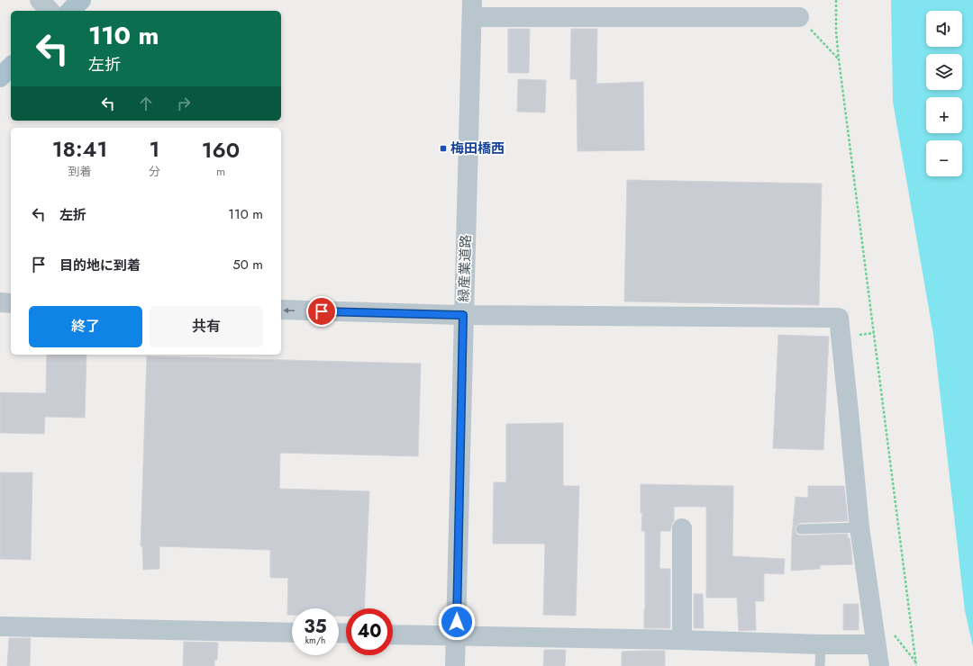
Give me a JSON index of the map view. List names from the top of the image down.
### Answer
{
  "streets": {
    "street": ["緑産業道路"]
  },
  "places": {
    "transit": ["梅田橋西"]
  },
  "page": {
    "map_buttons": ["+", "−"],
    "turn": ["110 m", "左折"],
    "eta": [
      "18:41",
      "到着",
      "1",
      "分",
      "160",
      "m"
    ],
    "list": [
      {
        "name": "左折",
        "value": "110 m"
      },
      {
        "name": "目的地に到着",
        "value": "50 m"
      }
    ],
    "buttons": ["終了", "共有"],
    "speed": "35 km/h",
    "limit": "40"
  }
}
